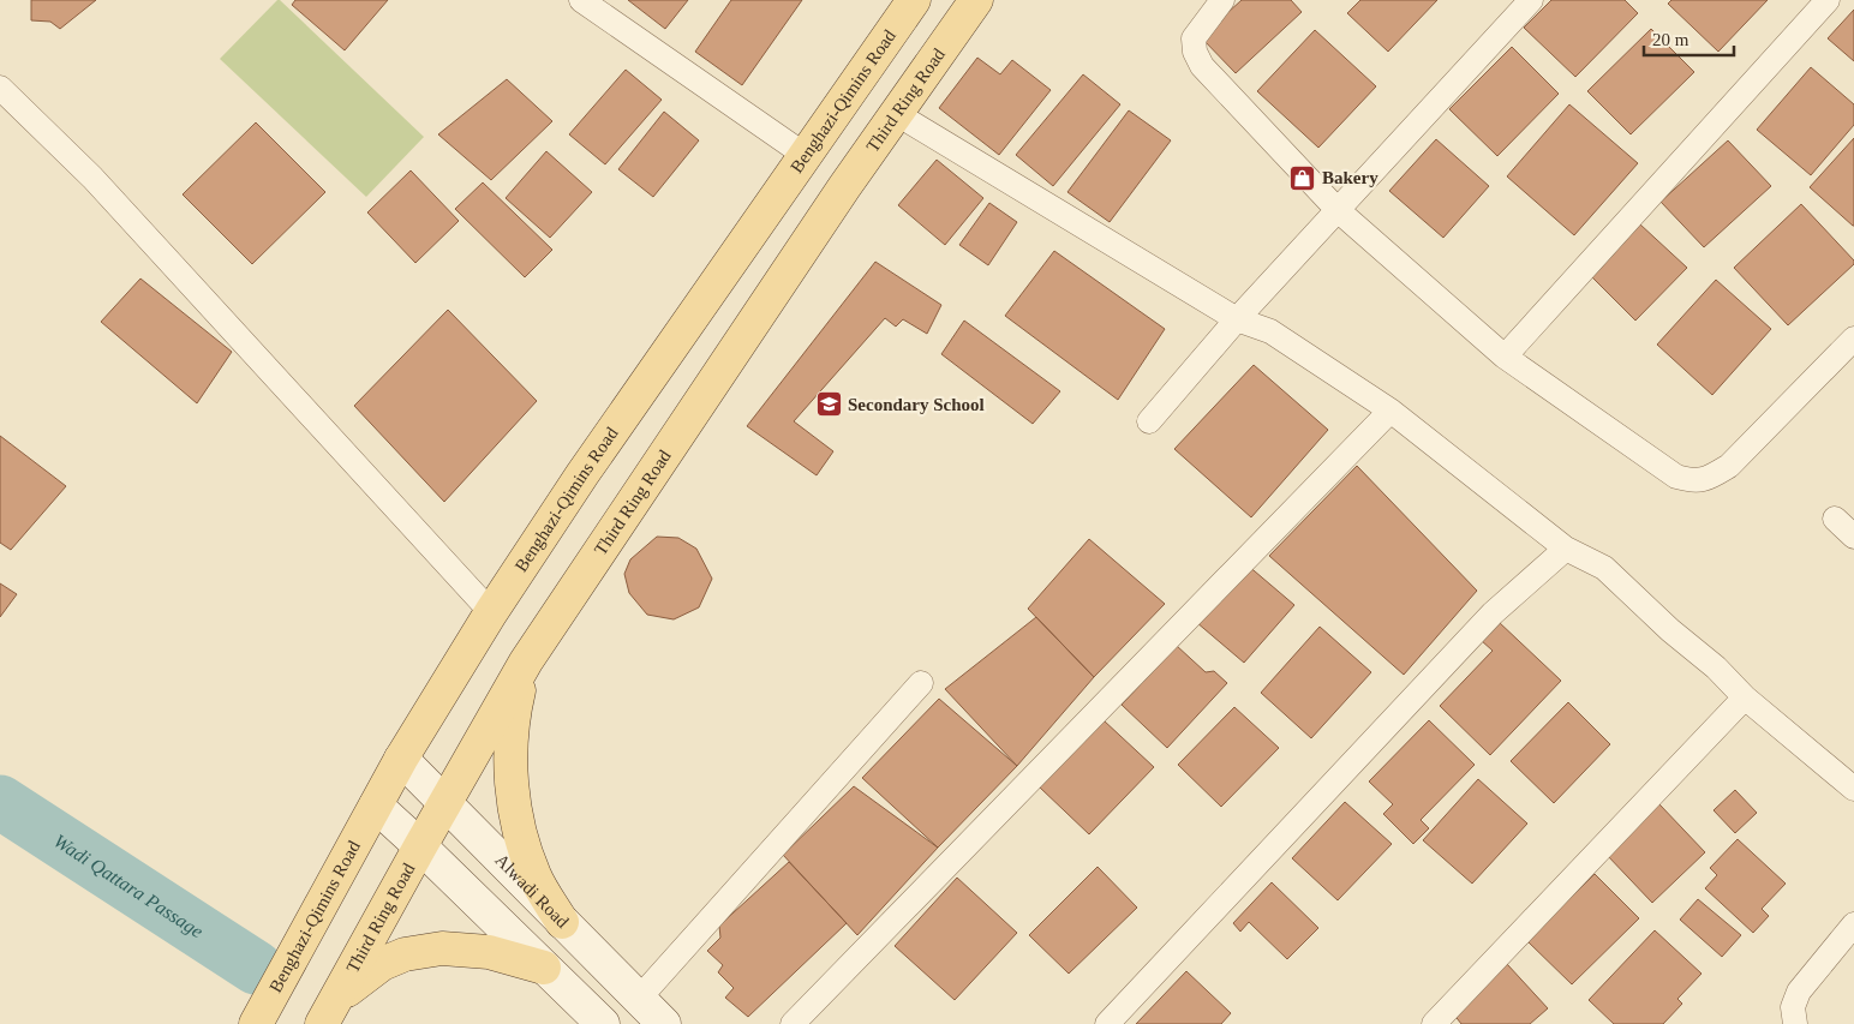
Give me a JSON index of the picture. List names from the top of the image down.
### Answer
{
  "streets": {
    "main road": ["Third Ring Road", "Benghazi-Qimins Road", "Alwadi Road"]
  },
  "crossings": [
    ["Third Ring Road", "Alwadi Road"],
    ["Benghazi-Qimins Road", "Alwadi Road"]
  ],
  "water": ["Wadi Qattara Passage"],
  "places": {
    "shop": ["Bakery"],
    "school or university": ["Secondary School"]
  },
  "scale_bar": "20 m"
}
